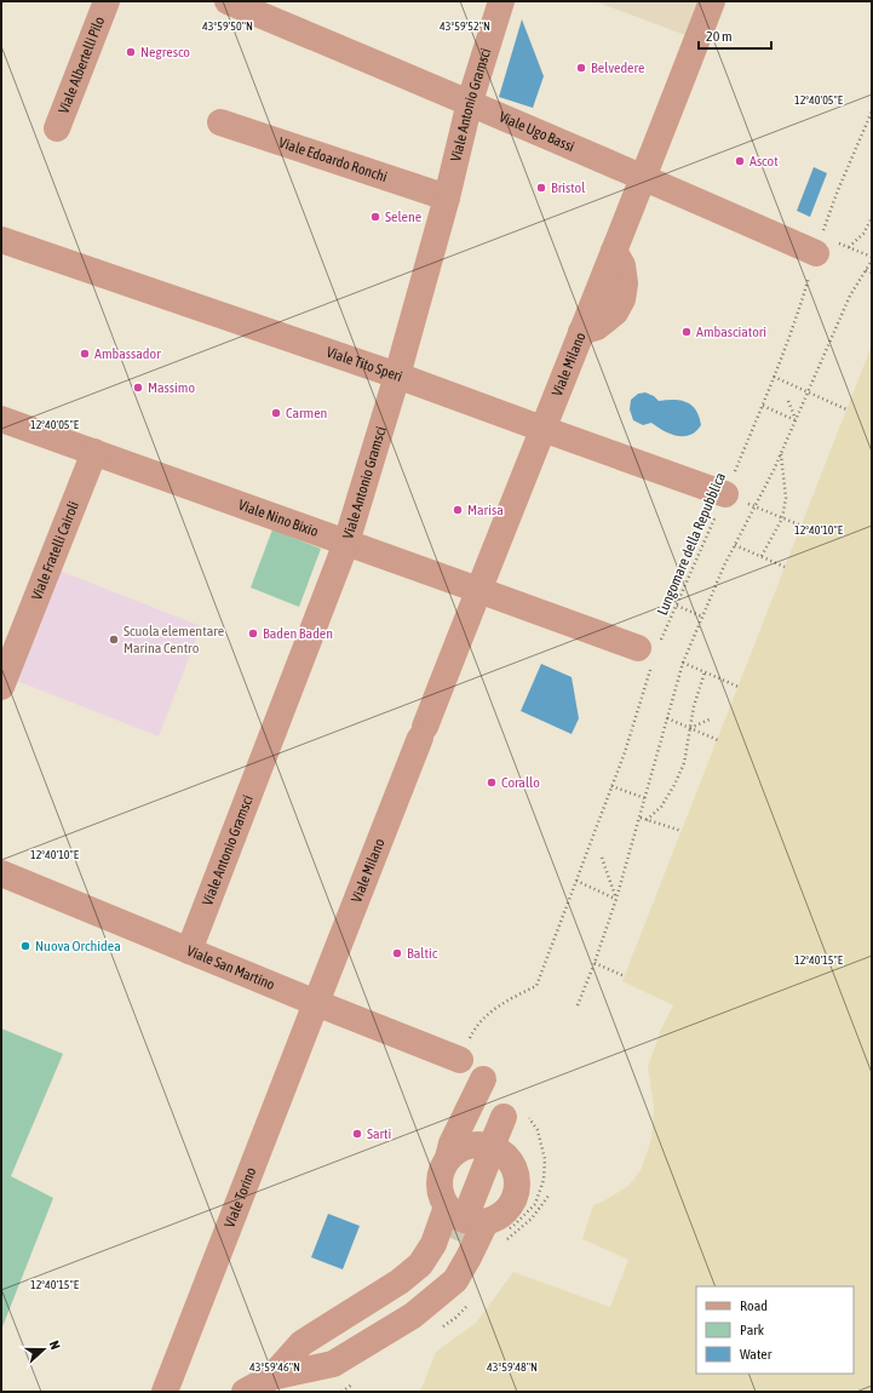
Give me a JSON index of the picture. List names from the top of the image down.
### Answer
{
  "streets": {
    "street": [
      "Viale Albertelli Pilo",
      "Viale Antonio Gramsci",
      "Viale Ugo Bassi",
      "Viale Edoardo Ronchi",
      "Viale Milano",
      "Viale Tito Speri",
      "Viale Nino Bixio",
      "Viale Fratelli Cairoli",
      "Viale San Martino",
      "Viale Torino"
    ],
    "path": ["Lungomare della Repubblica"]
  },
  "crossings": [
    ["Viale Antonio Gramsci", "Viale Ugo Bassi"],
    ["Viale Antonio Gramsci", "Viale Edoardo Ronchi"],
    ["Viale Antonio Gramsci", "Viale Tito Speri"],
    ["Viale Antonio Gramsci", "Viale Nino Bixio"],
    ["Viale Antonio Gramsci", "Viale San Martino"],
    ["Viale Ugo Bassi", "Viale Milano"],
    ["Viale Ugo Bassi", "Lungomare della Repubblica"],
    ["Viale Milano", "Viale Tito Speri"],
    ["Viale Milano", "Viale Nino Bixio"],
    ["Viale Milano", "Viale San Martino"],
    ["Viale Milano", "Viale Torino"],
    ["Viale Tito Speri", "Lungomare della Repubblica"],
    ["Viale Nino Bixio", "Lungomare della Repubblica"],
    ["Viale Nino Bixio", "Viale Fratelli Cairoli"],
    ["Viale San Martino", "Viale Torino"]
  ],
  "places": [
    "Negresco",
    "Belvedere",
    "Ascot",
    "Bristol",
    "Selene",
    "Ambasciatori",
    "Ambassador",
    "Massimo",
    "Carmen",
    "Marisa",
    "Baden Baden",
    "Scuola elementare Marina Centro",
    "Corallo",
    "Nuova Orchidea",
    "Baltic",
    "Sarti"
  ],
  "legend": ["Road", "Park", "Water"],
  "scale_bar": "20 m",
  "north": "right",
  "coordinates": [
    "43°59'50\"N",
    "43°59'52\"N",
    "12°40'05\"E",
    "12°40'10\"E",
    "12°40'15\"E",
    "43°59'46\"N",
    "43°59'48\"N"
  ]
}
